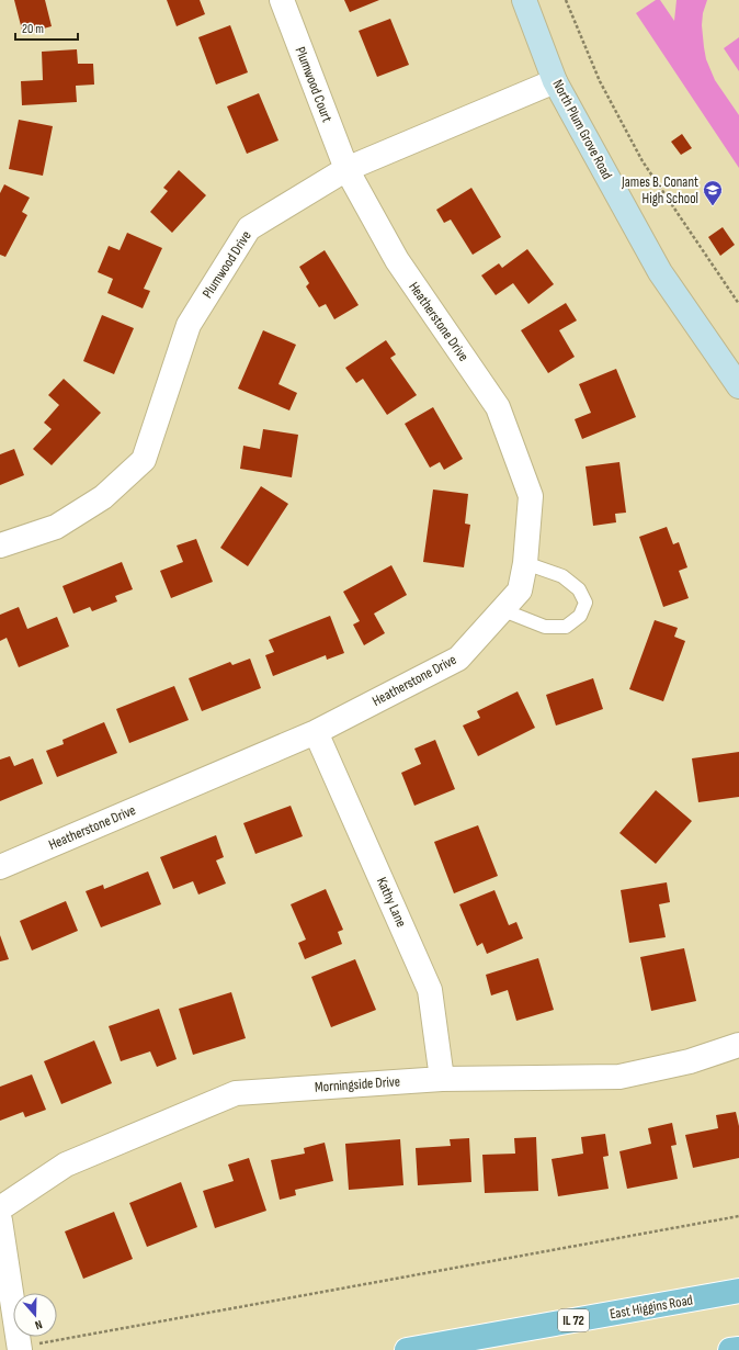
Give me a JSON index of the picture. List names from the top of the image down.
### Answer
{
  "streets": {
    "main road": ["East Higgins Road", "IL 72"],
    "street": [
      "Plumwood Court",
      "North Plum Grove Road",
      "Plumwood Drive",
      "Heatherstone Drive",
      "Kathy Lane",
      "Morningside Drive"
    ]
  },
  "crossings": [
    ["Plumwood Court", "Plumwood Drive"],
    ["Plumwood Court", "Heatherstone Drive"],
    ["North Plum Grove Road", "Plumwood Drive"],
    ["Plumwood Drive", "Heatherstone Drive"],
    ["Heatherstone Drive", "Kathy Lane"],
    ["Kathy Lane", "Morningside Drive"]
  ],
  "places": {
    "school or university": ["James B. Conant High School"]
  },
  "scale_bar": "20 m",
  "north": "bottom"
}
